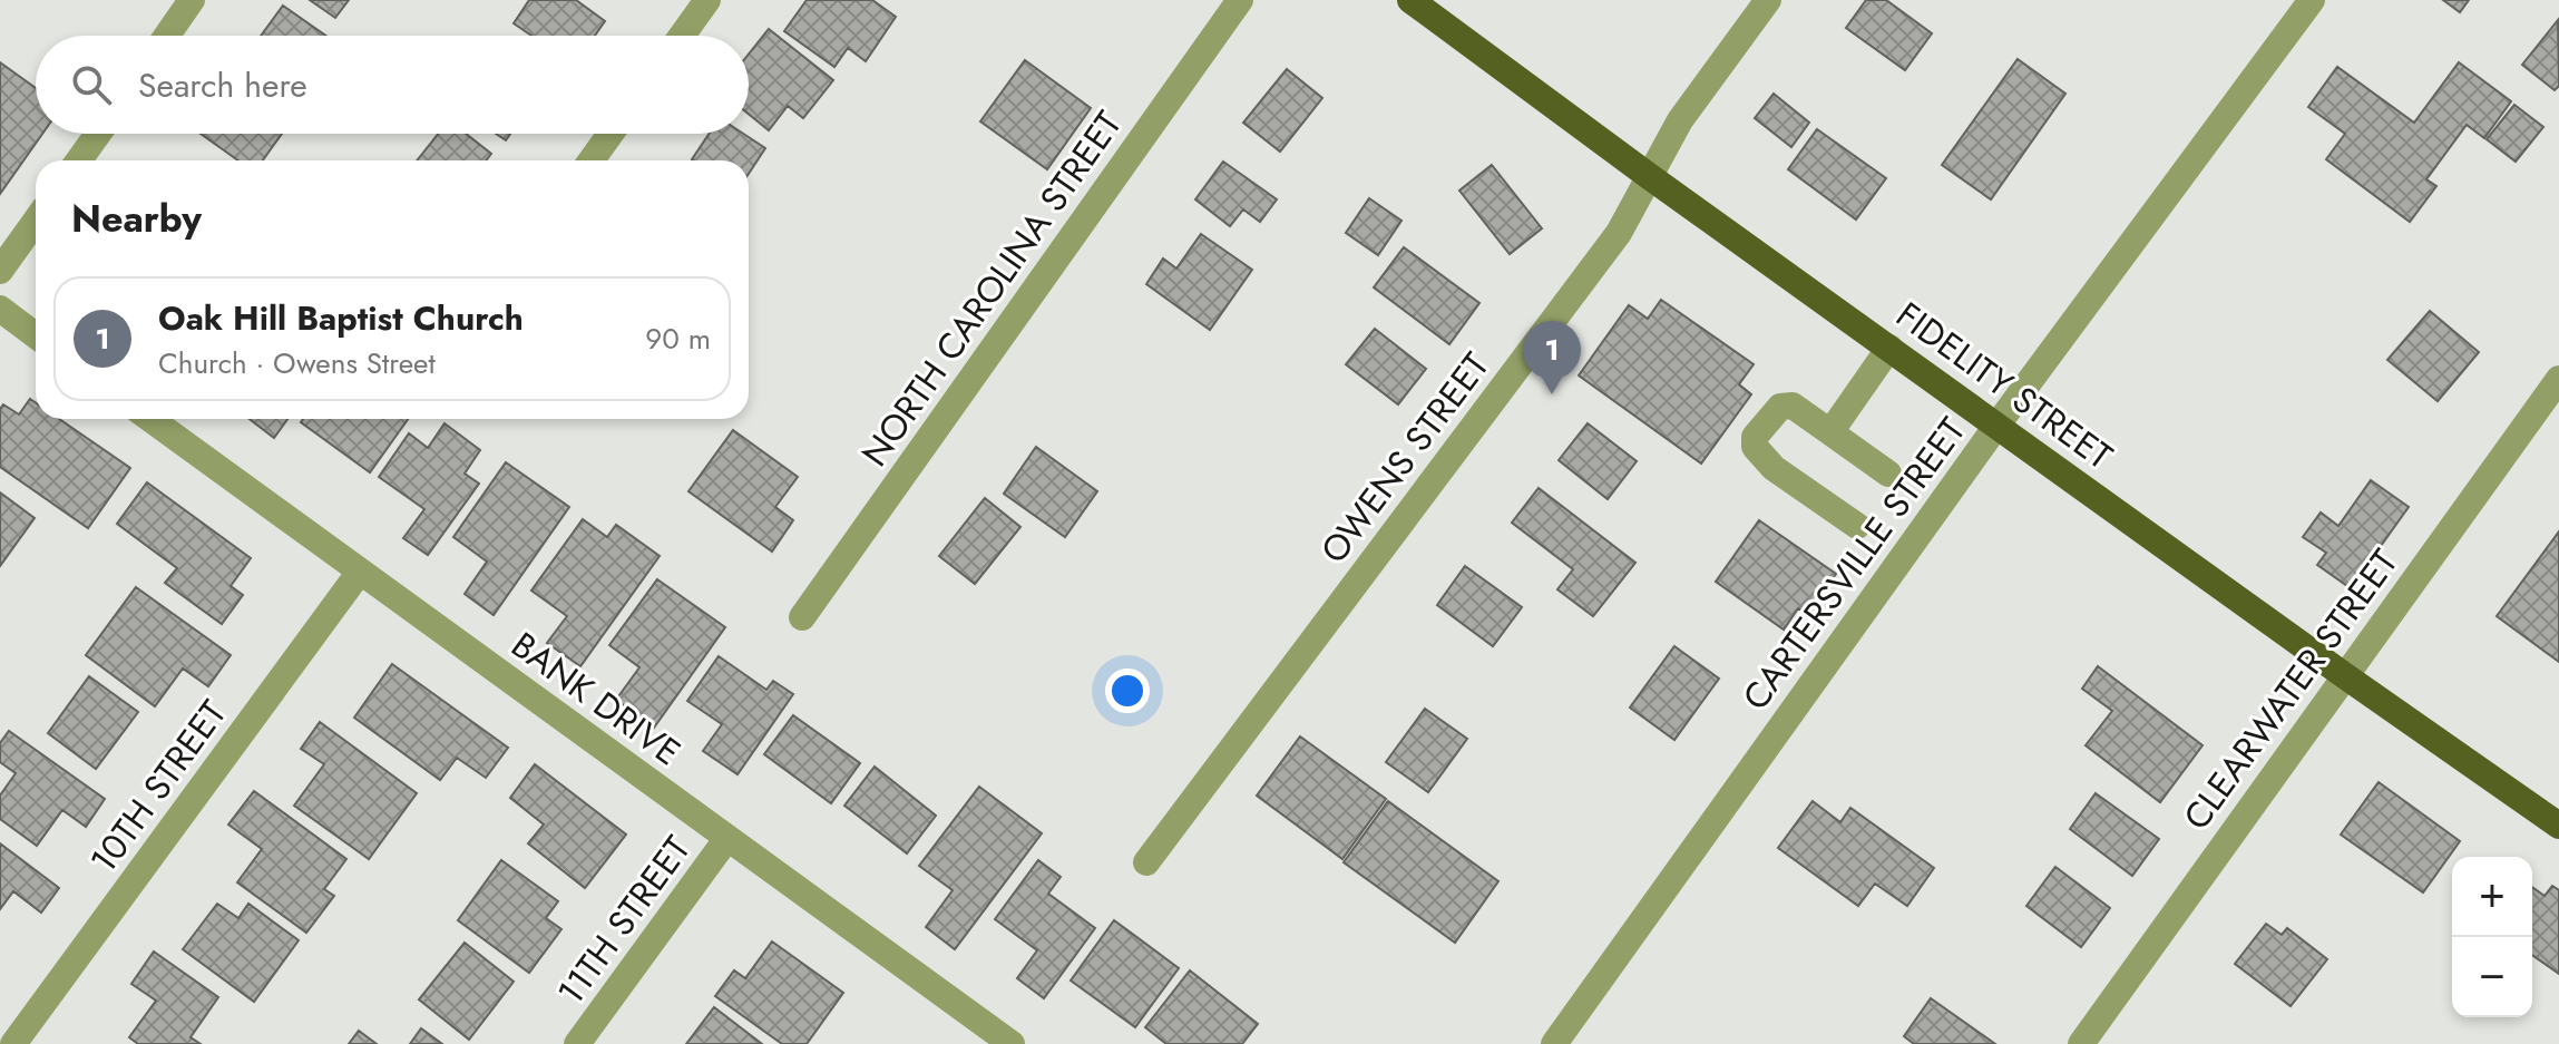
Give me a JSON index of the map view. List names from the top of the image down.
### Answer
{
  "streets": {
    "main road": ["FIDELITY STREET"],
    "street": [
      "NORTH CAROLINA STREET",
      "OWENS STREET",
      "CARTERSVILLE STREET",
      "CLEARWATER STREET",
      "BANK DRIVE",
      "10TH STREET",
      "11TH STREET"
    ]
  },
  "crossings": [
    ["FIDELITY STREET", "OWENS STREET"],
    ["FIDELITY STREET", "CARTERSVILLE STREET"],
    ["FIDELITY STREET", "CLEARWATER STREET"],
    ["BANK DRIVE", "10TH STREET"],
    ["BANK DRIVE", "11TH STREET"]
  ],
  "page": {
    "search": "Search here",
    "heading": "Nearby",
    "list": [
      {
        "mark": "1",
        "name": "Oak Hill Baptist Church",
        "note": "Church · Owens Street",
        "value": "90 m"
      }
    ],
    "pins": "1",
    "map_buttons": ["+", "−"]
  }
}
